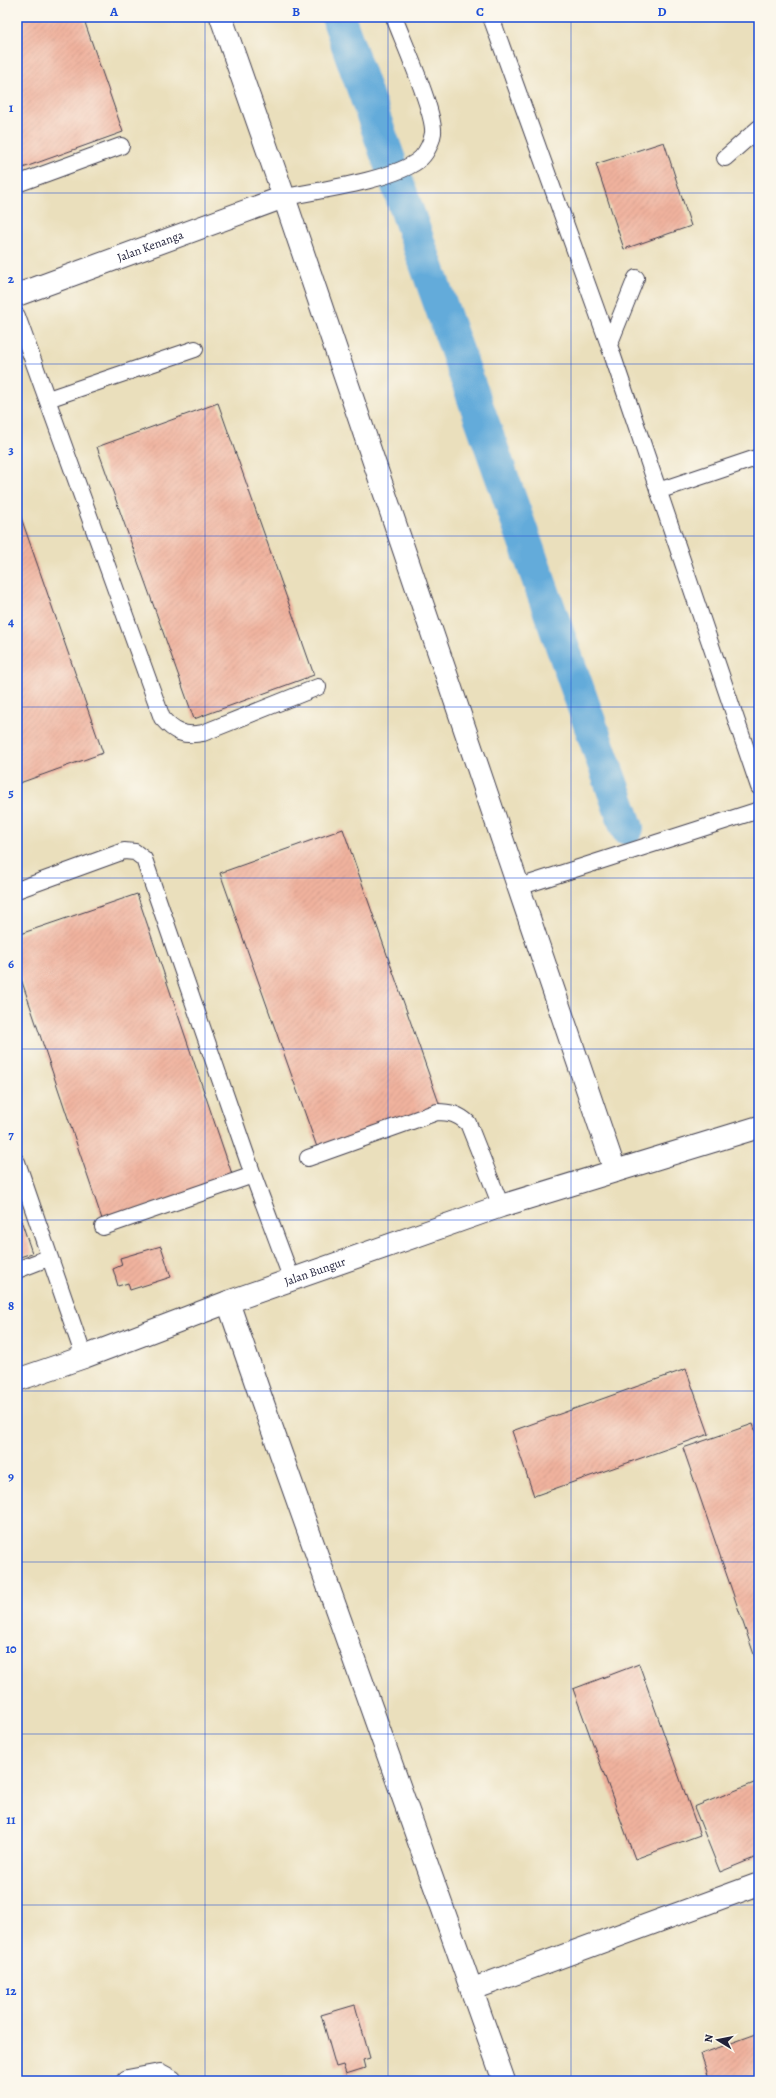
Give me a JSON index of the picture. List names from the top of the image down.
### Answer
{
  "streets": {
    "street": ["Jalan Kenanga", "Jalan Bungur"]
  },
  "north": "left",
  "grid": {
    "columns": [
      "A",
      "B",
      "C",
      "D"
    ],
    "rows": [
      "1",
      "2",
      "3",
      "4",
      "5",
      "6",
      "7",
      "8",
      "9",
      "10",
      "11",
      "12"
    ]
  }
}
